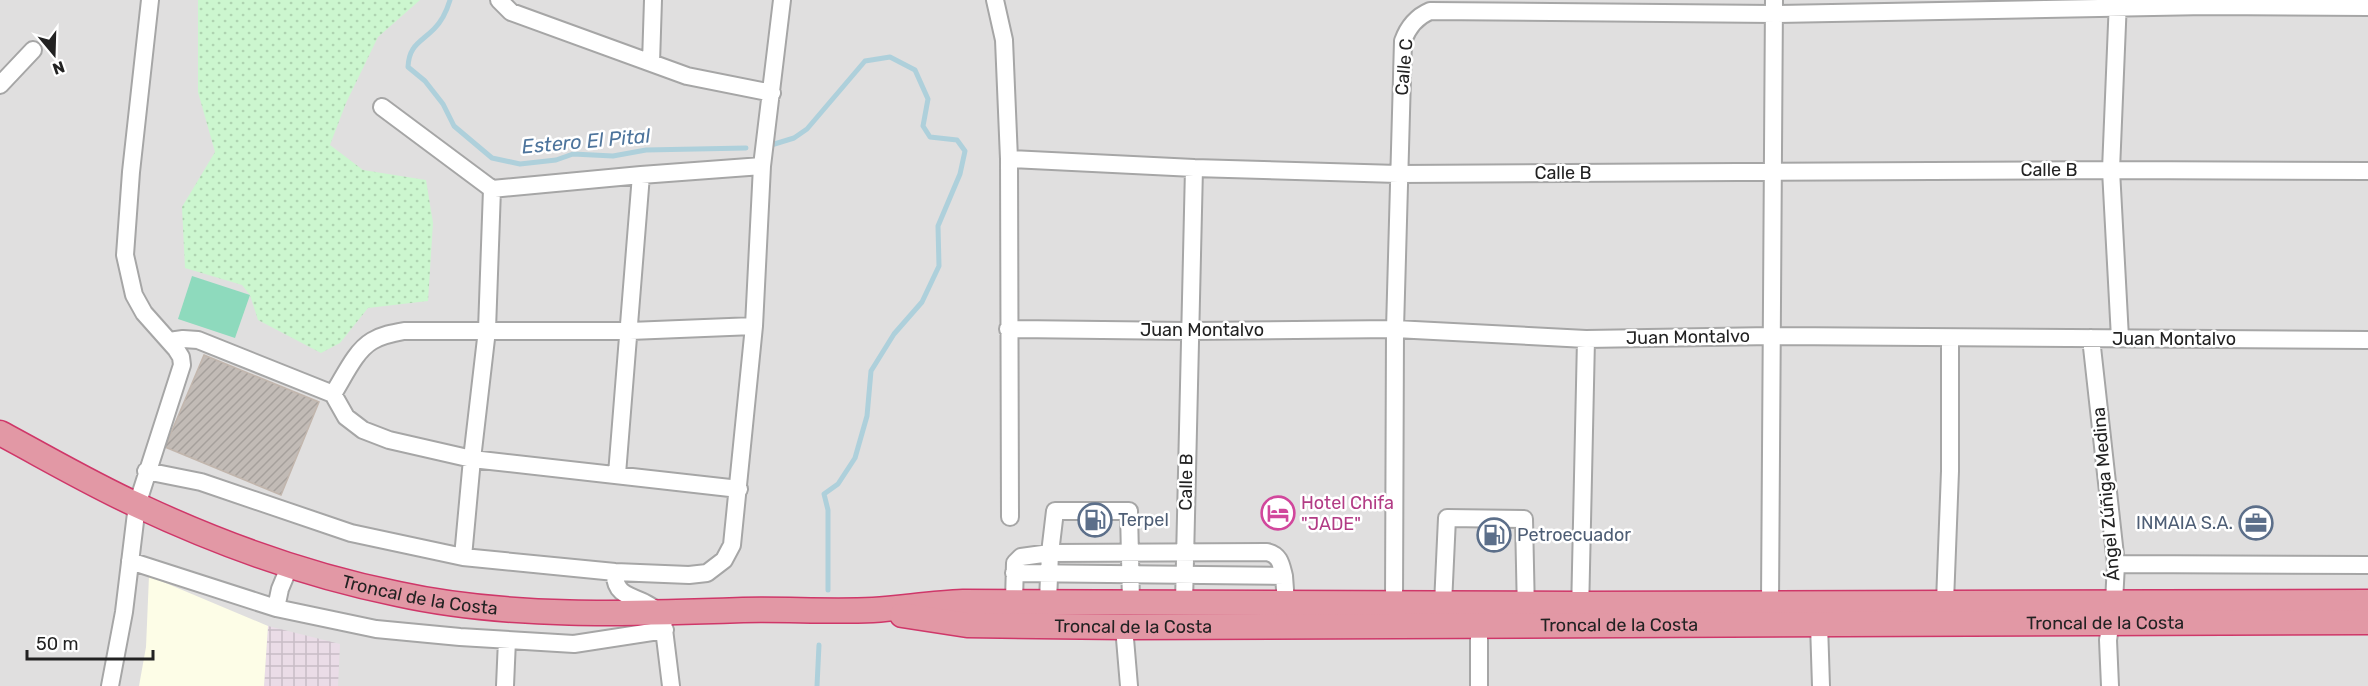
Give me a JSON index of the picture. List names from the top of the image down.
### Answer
{
  "streets": {
    "highway": ["Troncal de la Costa"],
    "street": [
      "Calle C",
      "Calle B",
      "Juan Montalvo",
      "Ángel Zúñiga Medina"
    ]
  },
  "crossings": [
    ["Calle C", "Calle B"],
    ["Calle C", "Juan Montalvo"],
    ["Calle C", "Troncal de la Costa"],
    ["Calle B", "Juan Montalvo"],
    ["Calle B", "Troncal de la Costa"],
    ["Juan Montalvo", "Ángel Zúñiga Medina"],
    ["Ángel Zúñiga Medina", "Troncal de la Costa"]
  ],
  "water": ["Estero El Pital"],
  "places": {
    "hotel": ["Hotel Chifa \"JADE\""],
    "fuel station": ["Terpel", "Petroecuador"],
    "office": ["INMAIA S.A."]
  },
  "scale_bar": "50 m",
  "north": "bottom"
}
